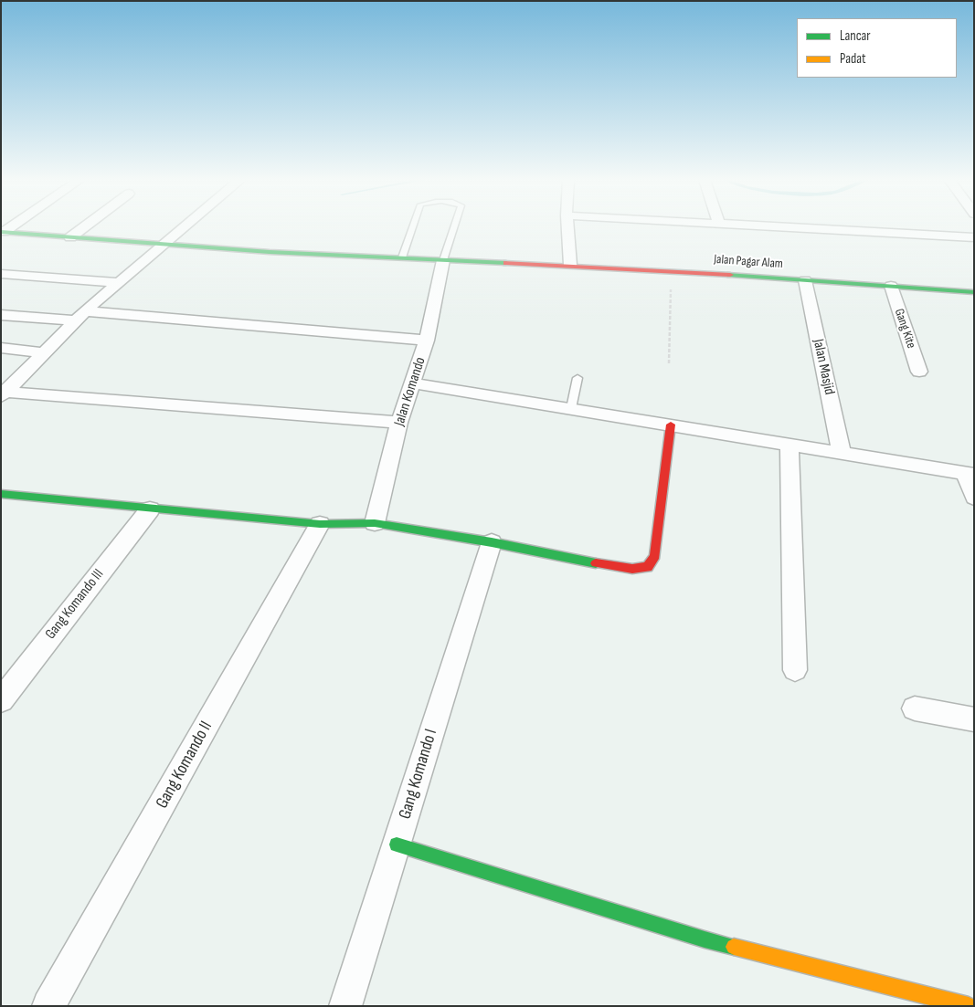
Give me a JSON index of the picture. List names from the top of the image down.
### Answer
{
  "streets": {
    "street": [
      "Jalan Pagar Alam",
      "Gang Kite",
      "Jalan Masjid",
      "Jalan Komando",
      "Gang Komando III",
      "Gang Komando II",
      "Gang Komando I"
    ]
  },
  "crossings": [
    ["Jalan Pagar Alam", "Gang Kite"],
    ["Jalan Pagar Alam", "Jalan Masjid"],
    ["Jalan Pagar Alam", "Jalan Komando"]
  ],
  "legend": ["Lancar", "Padat"]
}
